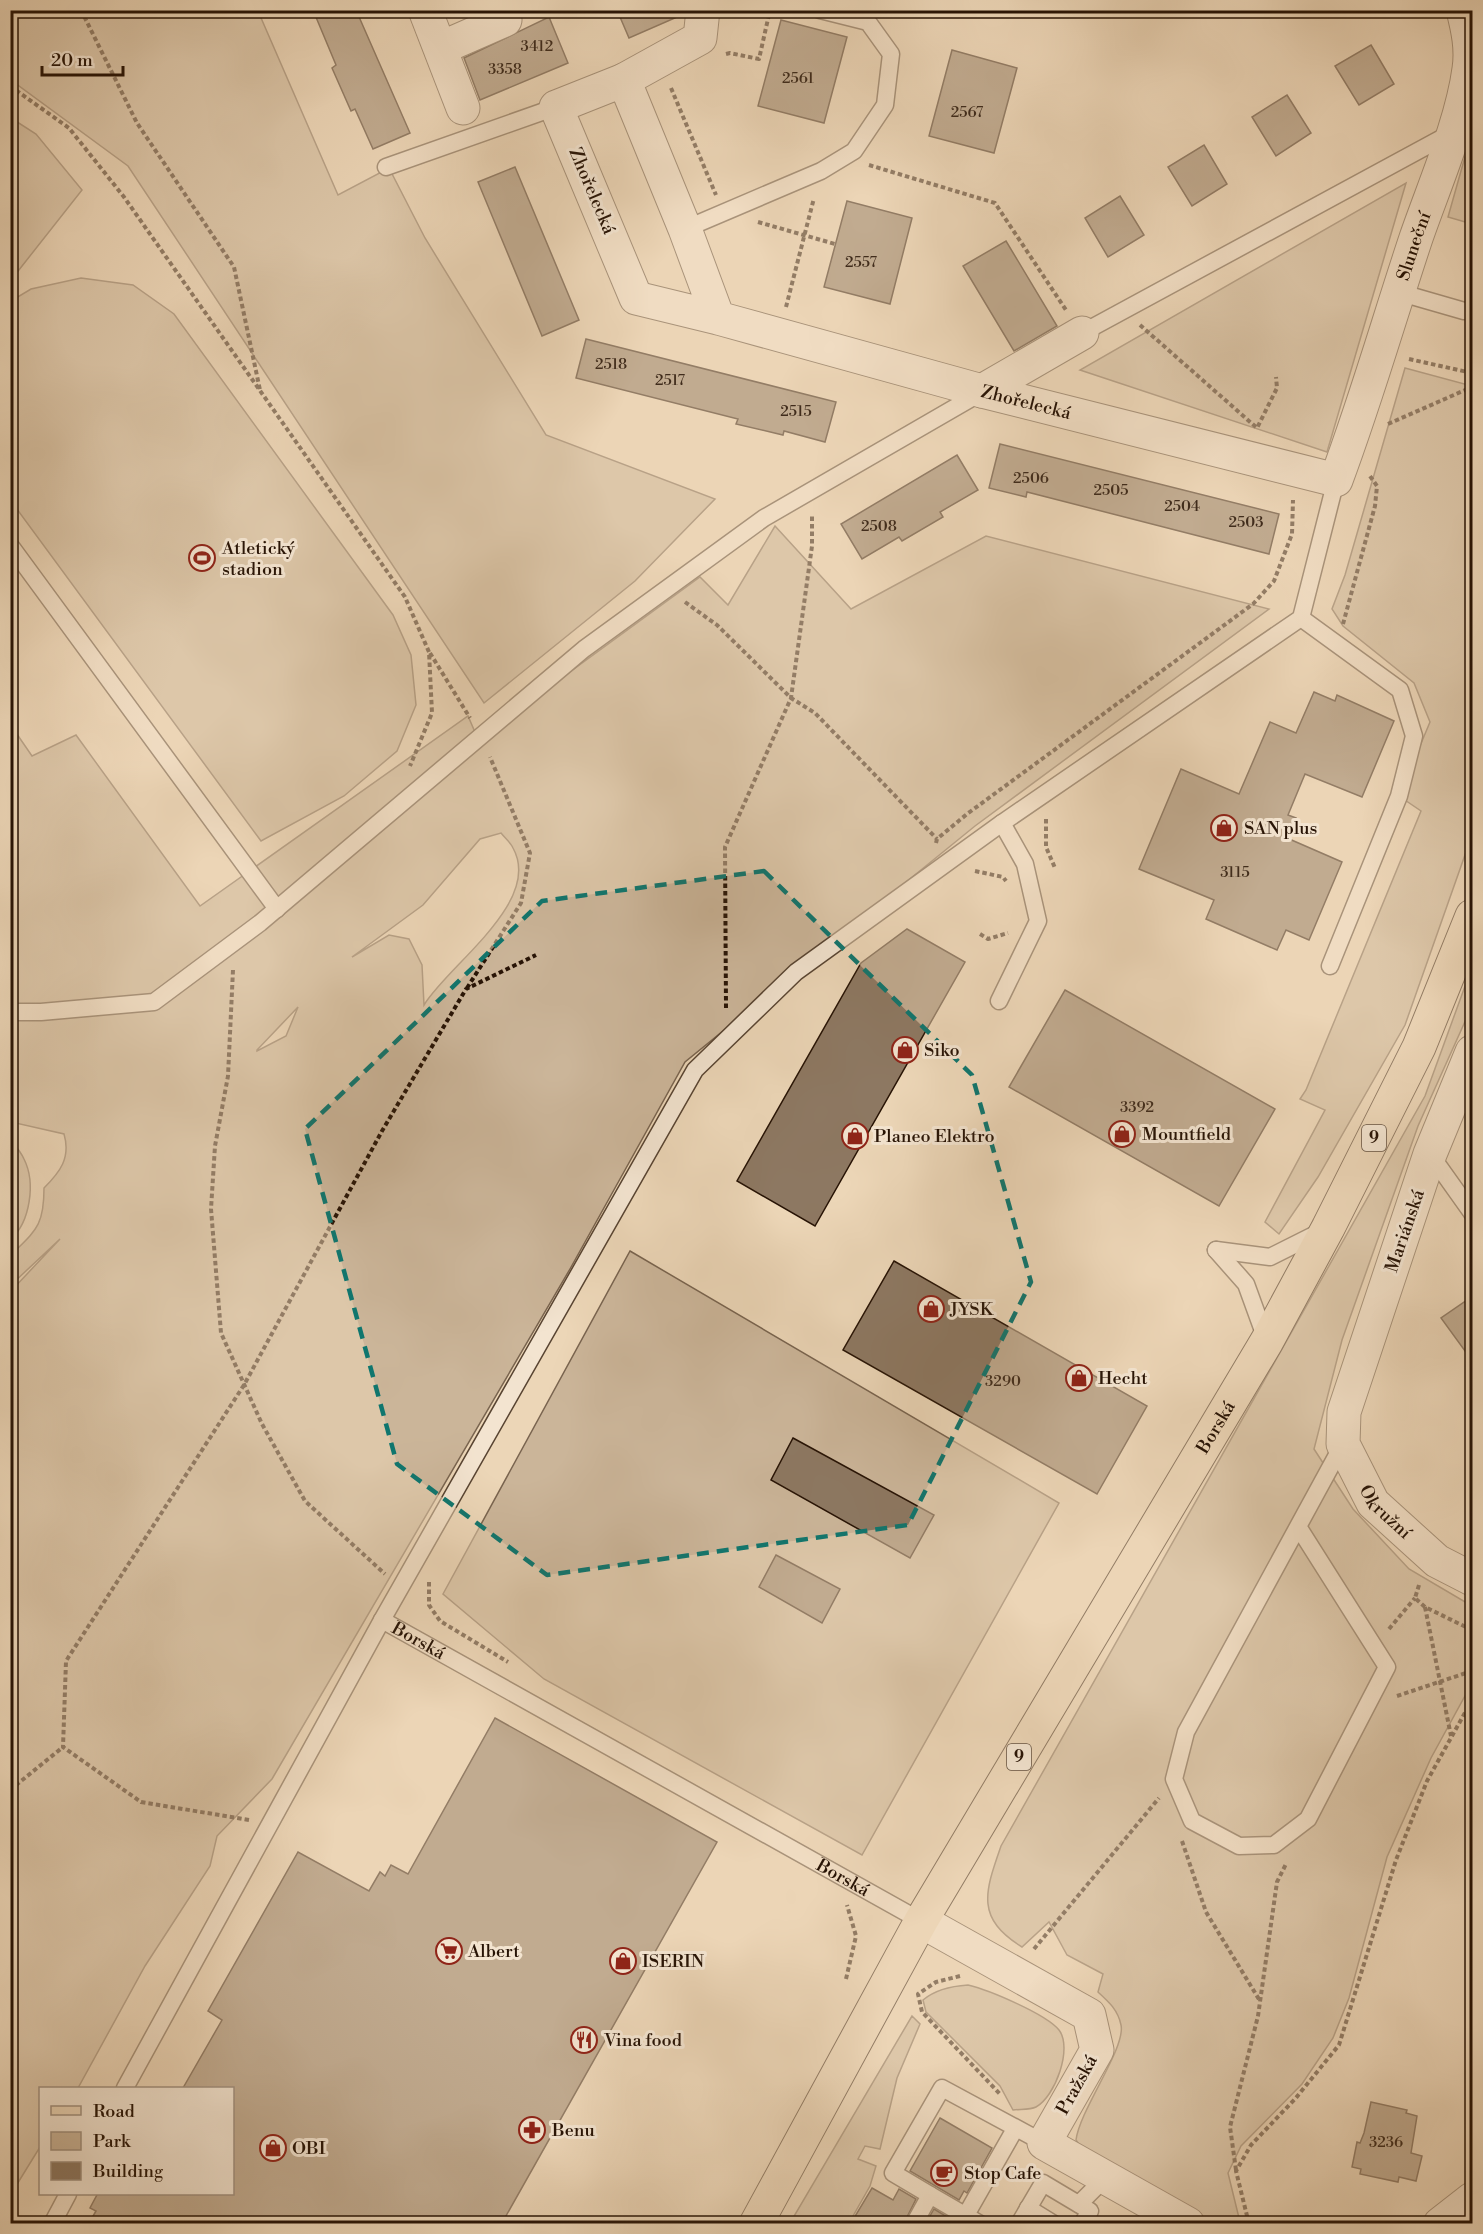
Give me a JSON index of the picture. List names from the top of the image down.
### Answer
{
  "streets": {
    "main road": ["9", "Borská"],
    "street": [
      "Zhořelecká",
      "Sluneční",
      "Mariánská",
      "Okružní",
      "Pražská"
    ]
  },
  "crossings": [
    ["Zhořelecká", "Sluneční"],
    ["Mariánská", "Okružní"],
    ["Borská", "Pražská"]
  ],
  "places": {
    "sports": ["Atletický stadion"],
    "shop": [
      "SAN plus",
      "Siko",
      "Mountfield",
      "Planeo Elektro",
      "JYSK",
      "Hecht",
      "ISERIN",
      "OBI"
    ],
    "supermarket": ["Albert"],
    "restaurant": ["Vina food"],
    "pharmacy": ["Benu"],
    "cafe": ["Stop Cafe"]
  },
  "house_numbers": [
    "3412",
    "3358",
    "2561",
    "2567",
    "2557",
    "2518",
    "2517",
    "2515",
    "2506",
    "2505",
    "2504",
    "2503",
    "2508",
    "3115",
    "3392",
    "3290",
    "3236"
  ],
  "legend": ["Road", "Park", "Building"],
  "scale_bar": "20 m"
}
